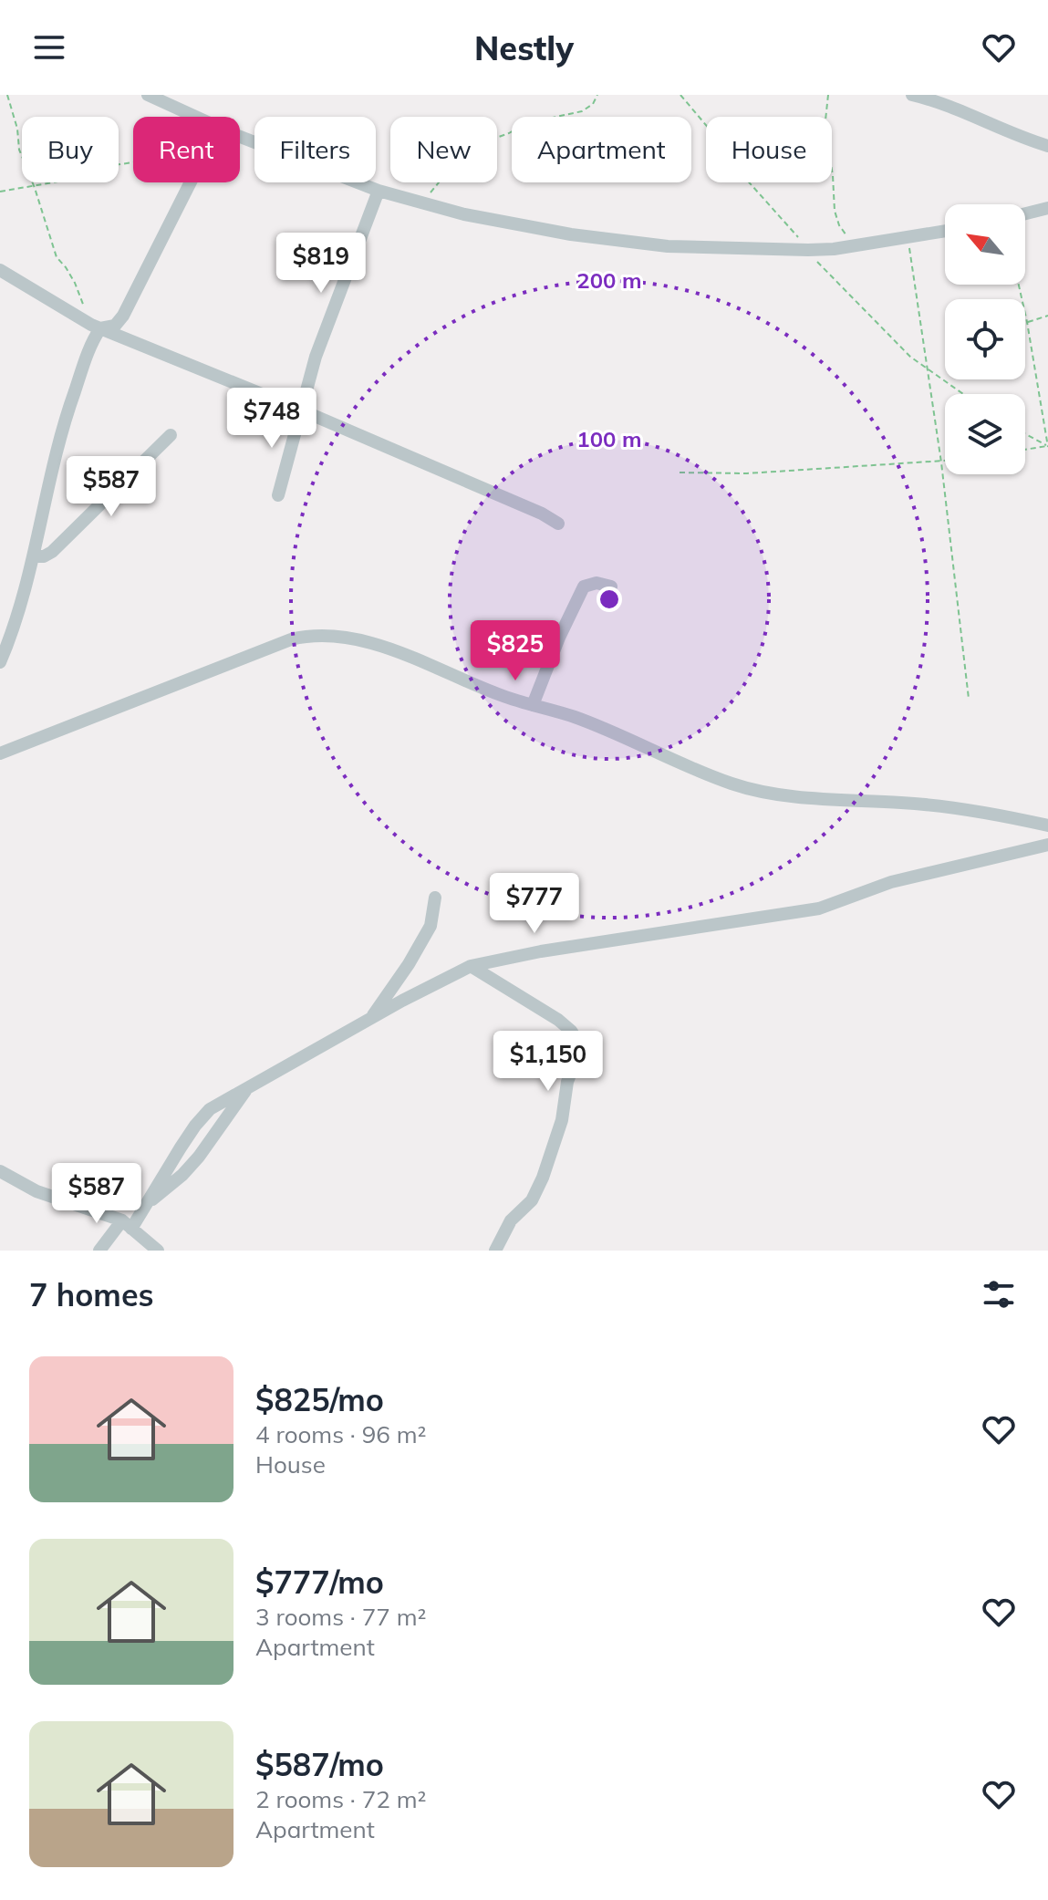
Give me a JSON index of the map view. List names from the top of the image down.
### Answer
{
  "north": "top left",
  "page": {
    "header": "Nestly",
    "chip": [
      "Buy",
      "Rent",
      "Filters",
      "New",
      "Apartment",
      "House"
    ],
    "price": [
      "$819",
      "$748",
      "$587",
      "$825",
      "$777",
      "$1,150",
      "$587"
    ],
    "heading": "7 homes",
    "list": [
      {
        "name": "$825/mo",
        "note": "4 rooms · 96 m² · House"
      },
      {
        "name": "$777/mo",
        "note": "3 rooms · 77 m² · Apartment"
      },
      {
        "name": "$587/mo",
        "note": "2 rooms · 72 m² · Apartment"
      }
    ]
  },
  "rings": ["200 m", "100 m"]
}
